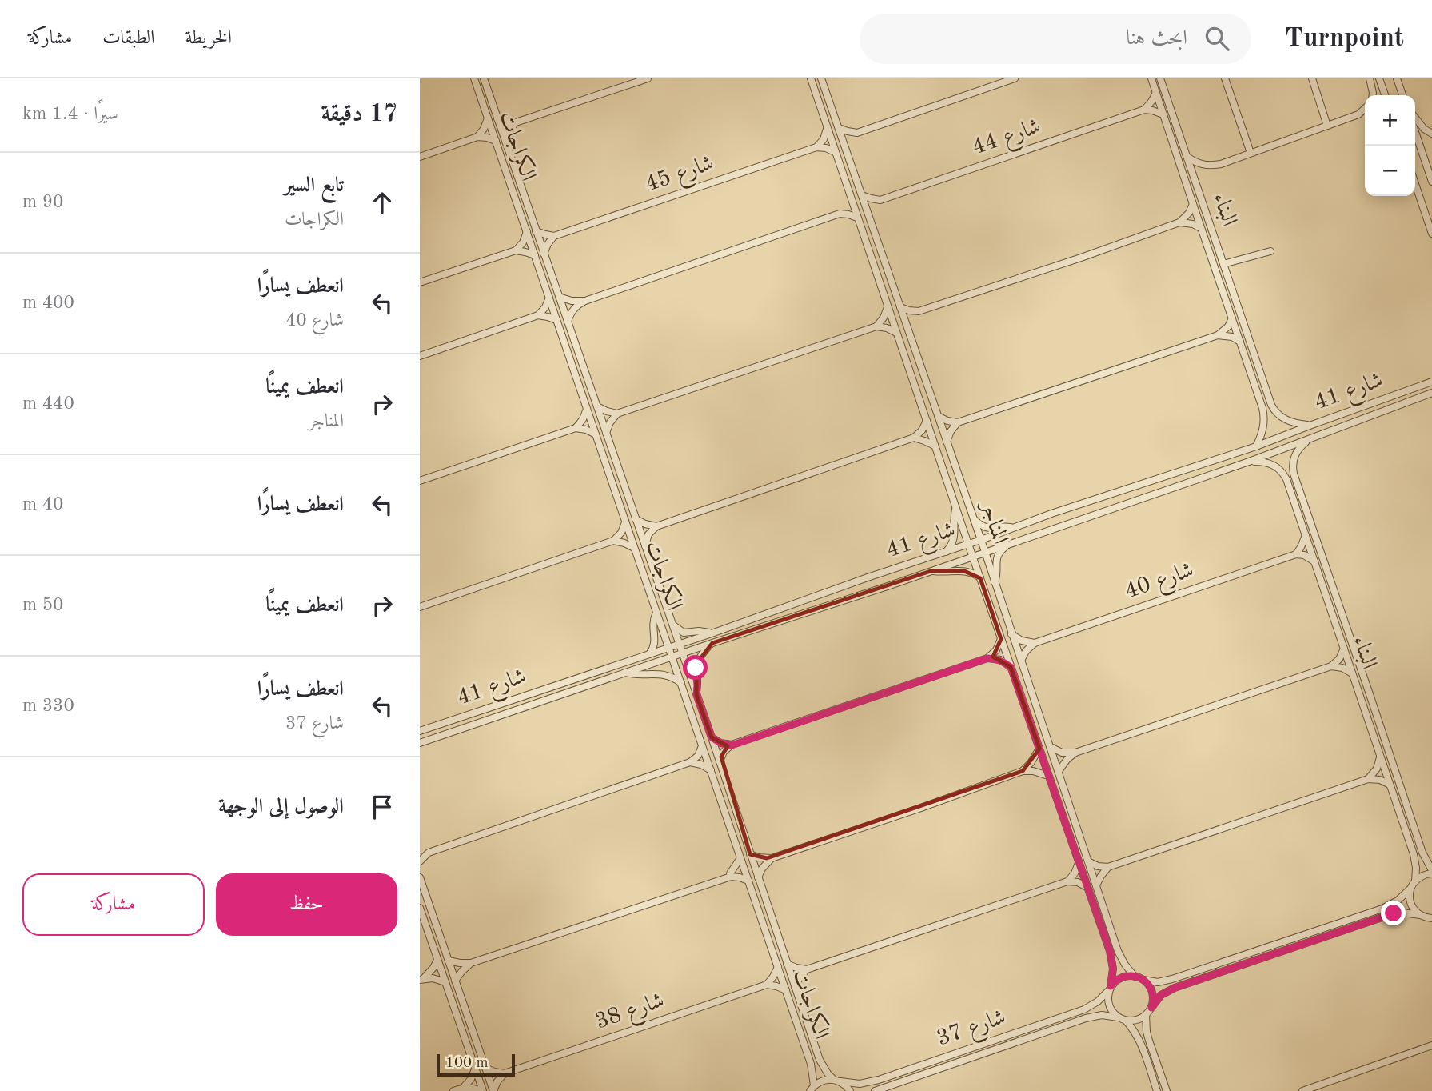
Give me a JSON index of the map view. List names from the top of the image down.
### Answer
{
  "streets": {
    "street": [
      "شارع 44",
      "الكراجات",
      "شارع 45",
      "البناء",
      "شارع 41",
      "المناجر",
      "شارع 40",
      "شارع 38",
      "شارع 37"
    ]
  },
  "crossings": [
    ["الكراجات", "شارع 41"],
    ["الكراجات", "شارع 37"],
    ["البناء", "شارع 41"],
    ["شارع 41", "المناجر"],
    ["المناجر", "شارع 37"]
  ],
  "scale_bar": "100 m",
  "page": {
    "header": "Turnpoint",
    "search": "ابحث هنا",
    "nav": ["الخريطة", "الطبقات", "مشاركة"],
    "heading": ["17 دقيقة", "سيرًا · 1.4 km"],
    "map_buttons": ["+", "−"],
    "list": [
      ["تابع السير", "الكراجات", "90 m"],
      ["انعطف يسارًا", "شارع 40", "400 m"],
      ["انعطف يمينًا", "المناجر", "440 m"],
      ["انعطف يسارًا", "40 m"],
      ["انعطف يمينًا", "50 m"],
      ["انعطف يسارًا", "شارع 37", "330 m"],
      "الوصول إلى الوجهة"
    ],
    "buttons": ["حفظ", "مشاركة"],
    "scale": "100 m"
  }
}
